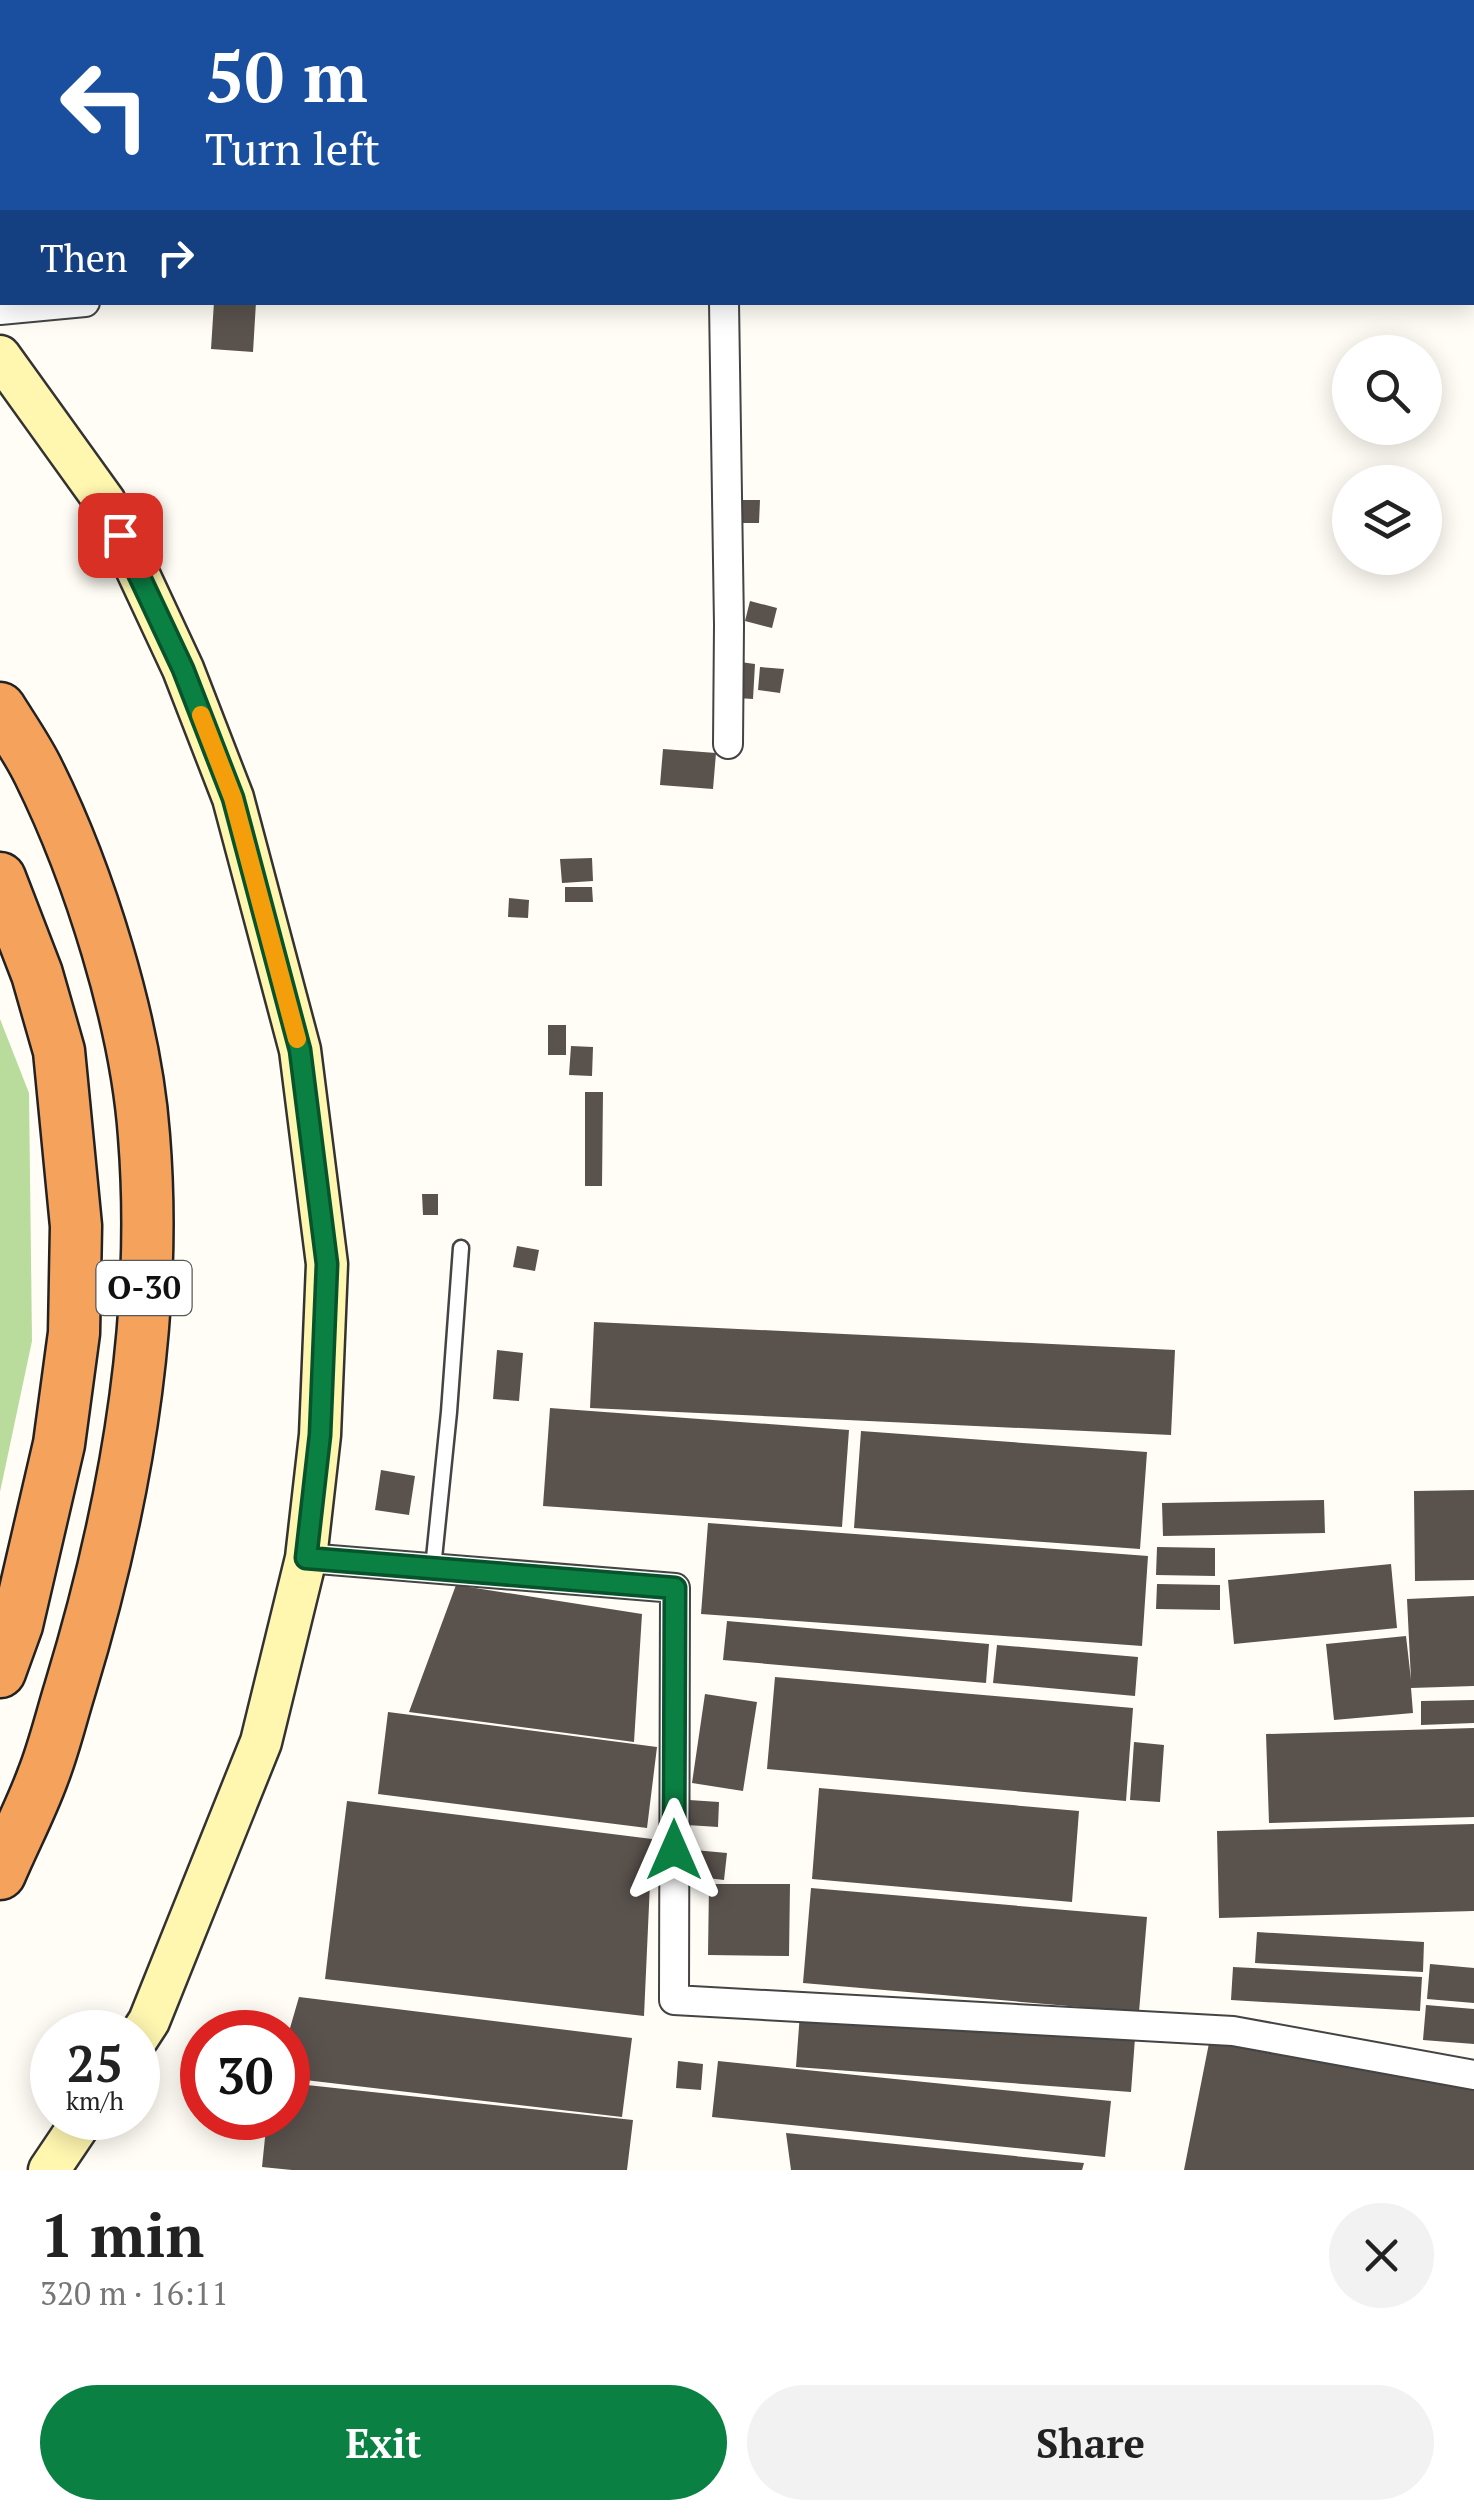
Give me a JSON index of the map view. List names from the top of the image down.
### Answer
{
  "streets": {
    "highway": ["O-30"]
  },
  "page": {
    "turn": ["50 m", "Turn left"],
    "then": "Then",
    "speed": "25 km/h",
    "limit": "30",
    "heading": ["1 min", "320 m · 16:11"],
    "buttons": ["Exit", "Share"]
  }
}
